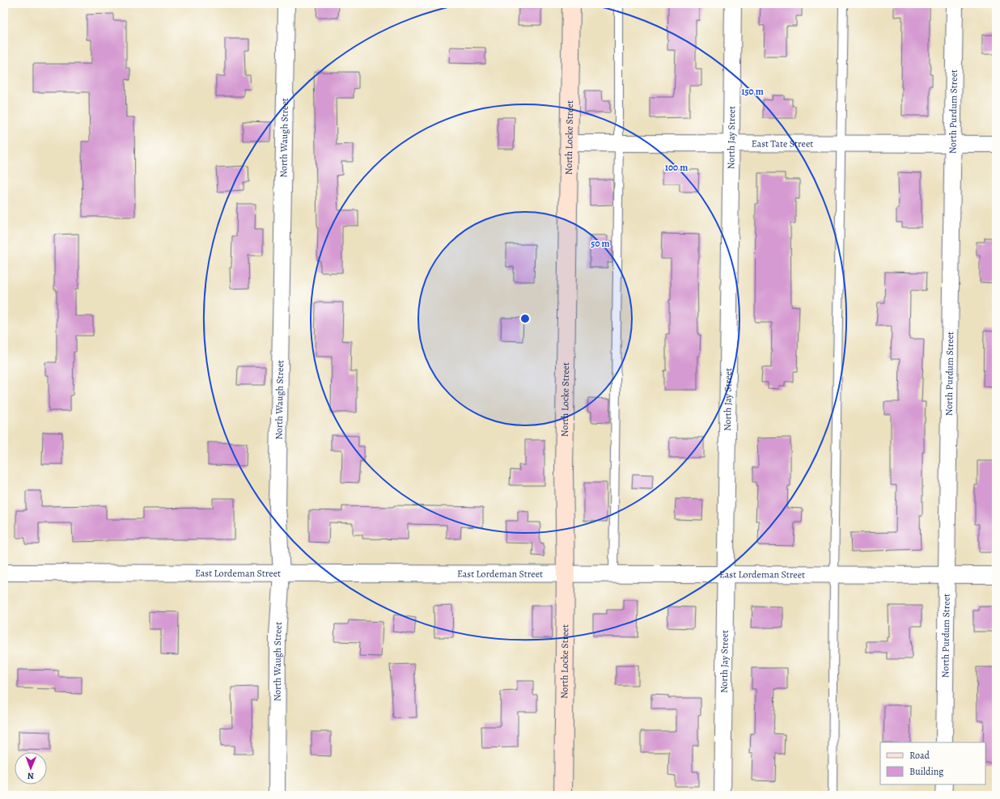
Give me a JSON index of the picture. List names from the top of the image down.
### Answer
{
  "streets": {
    "street": [
      "North Purdum Street",
      "North Waugh Street",
      "North Locke Street",
      "North Jay Street",
      "East Tate Street",
      "East Lordeman Street"
    ]
  },
  "crossings": [
    ["North Purdum Street", "East Tate Street"],
    ["North Purdum Street", "East Lordeman Street"],
    ["North Waugh Street", "East Lordeman Street"],
    ["North Locke Street", "East Tate Street"],
    ["North Locke Street", "East Lordeman Street"],
    ["North Jay Street", "East Tate Street"],
    ["North Jay Street", "East Lordeman Street"]
  ],
  "legend": ["Road", "Building"],
  "north": "bottom",
  "rings": ["150 m", "100 m", "50 m"]
}
